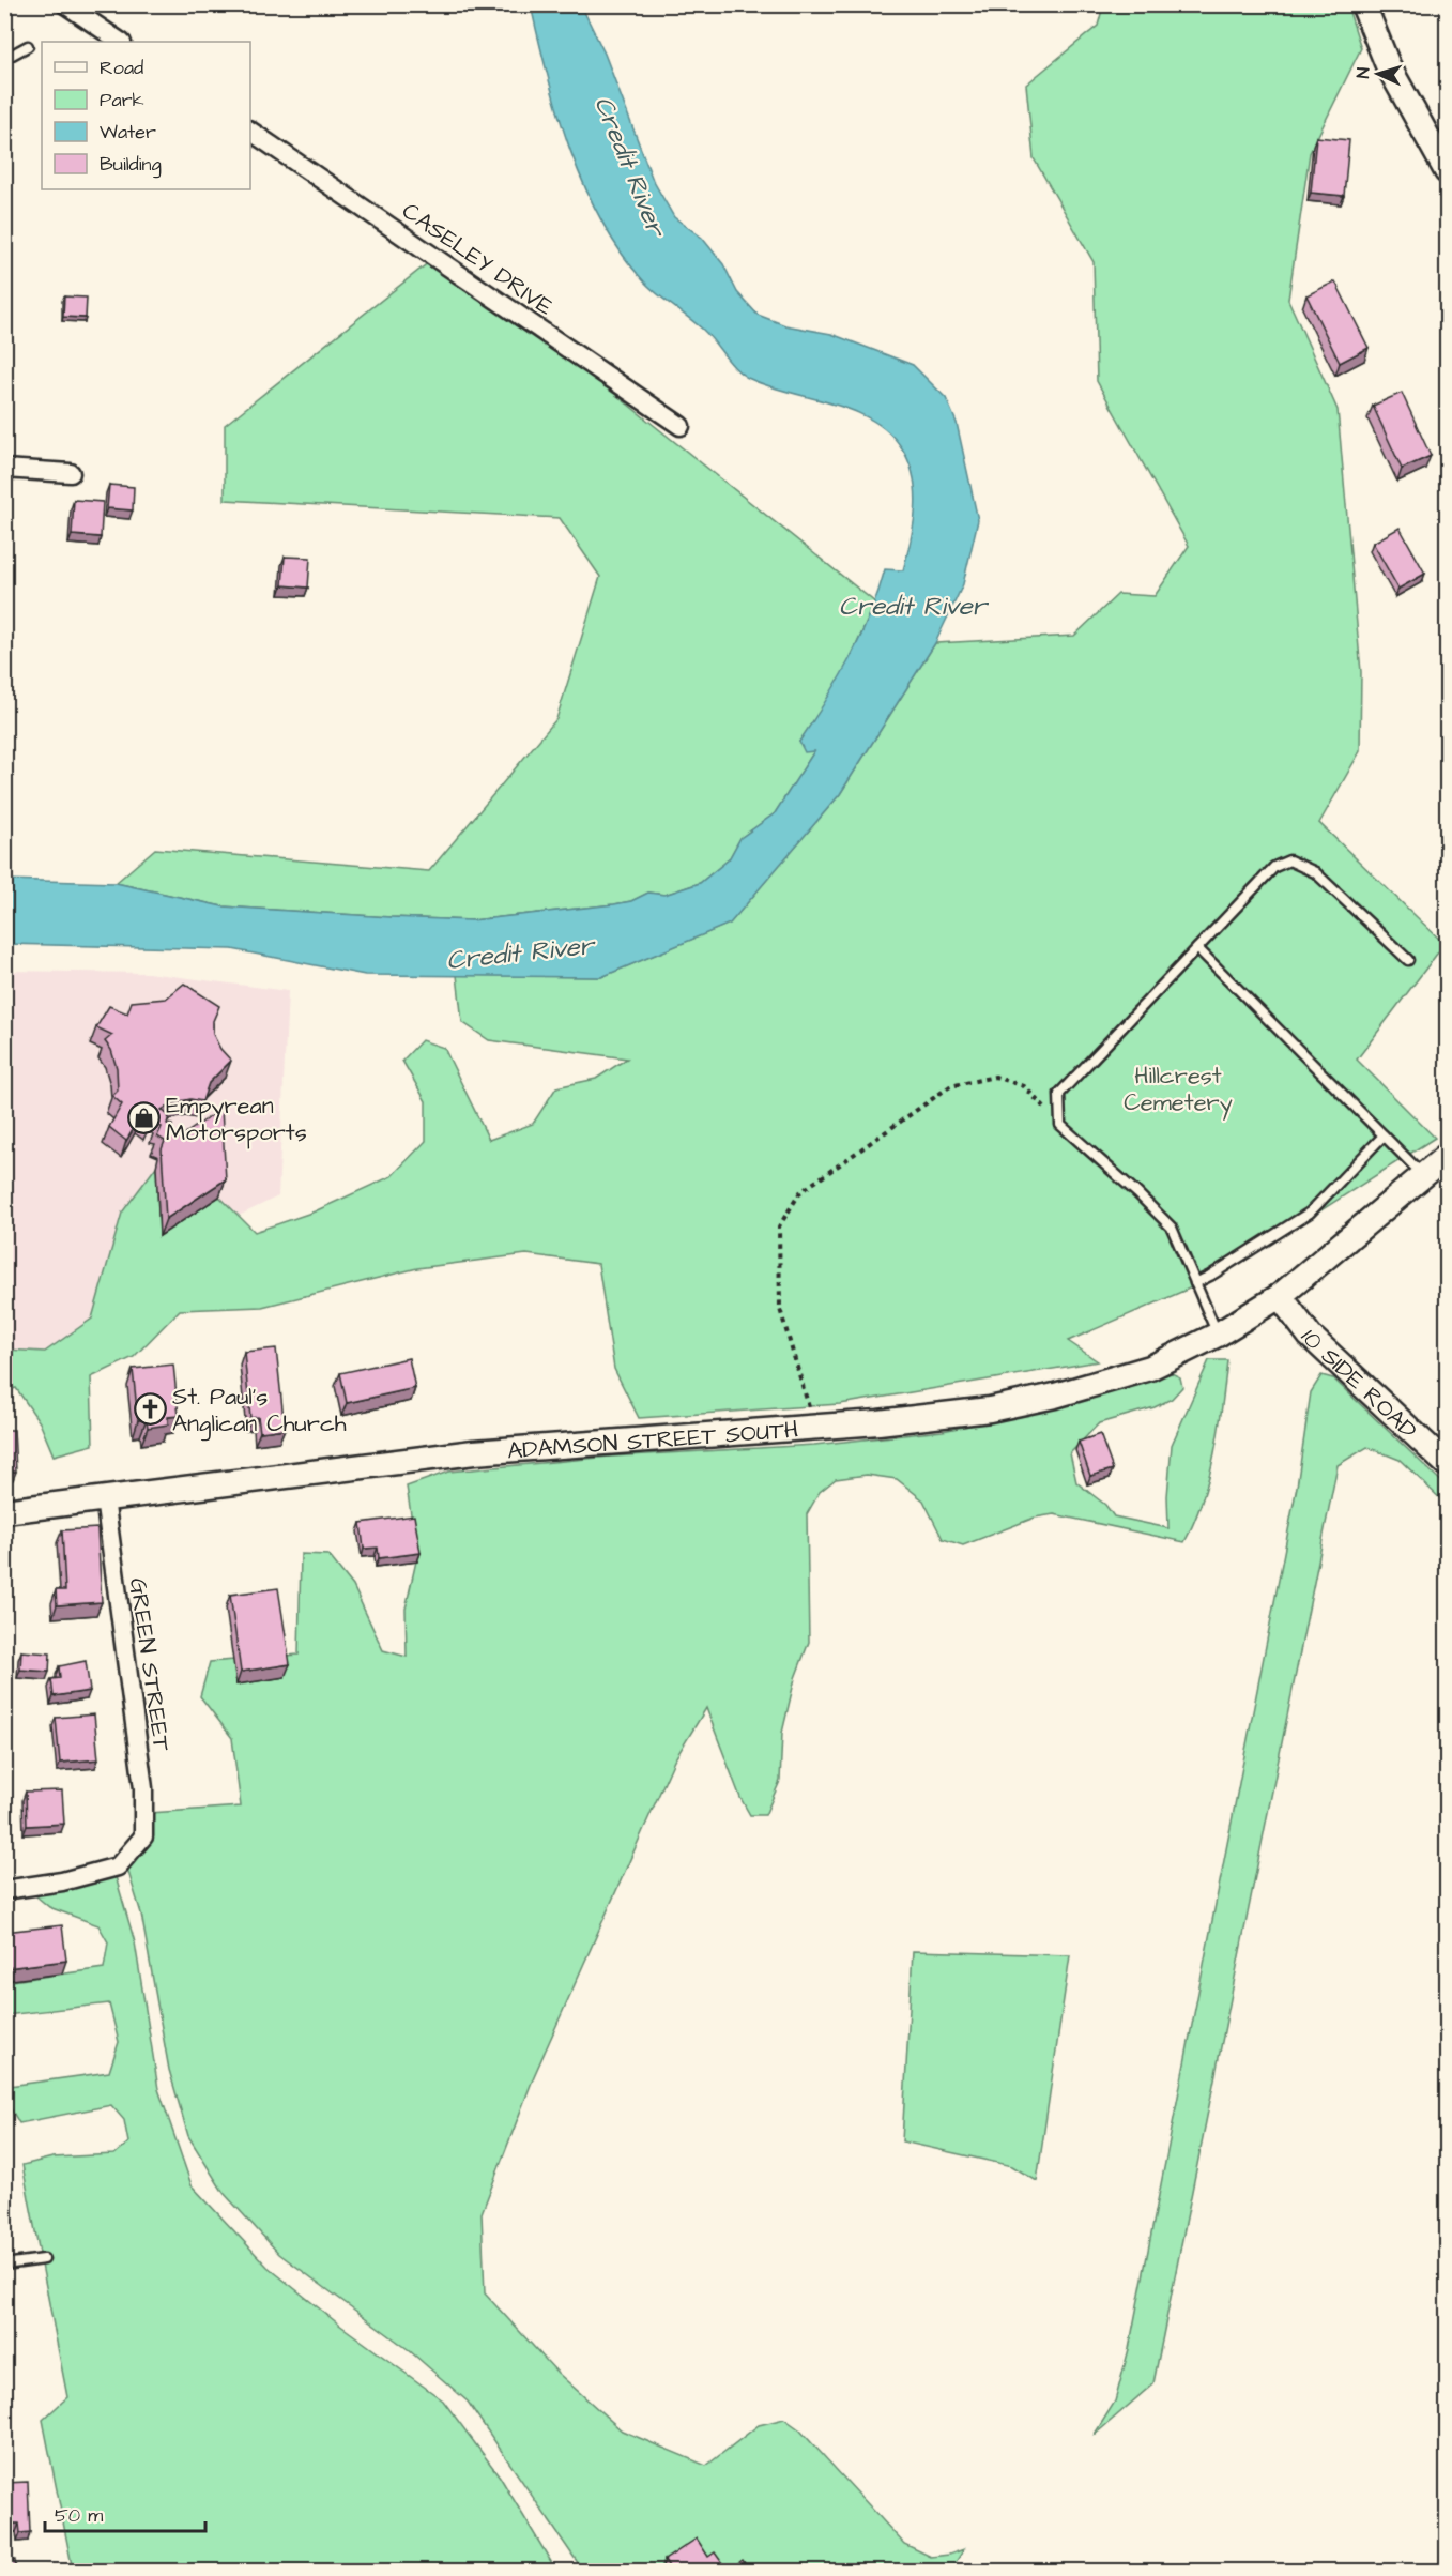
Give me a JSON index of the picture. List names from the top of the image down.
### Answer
{
  "streets": {
    "main road": ["10 SIDE ROAD", "ADAMSON STREET SOUTH"],
    "street": ["CASELEY DRIVE", "GREEN STREET"]
  },
  "crossings": [
    ["10 SIDE ROAD", "ADAMSON STREET SOUTH"],
    ["ADAMSON STREET SOUTH", "GREEN STREET"]
  ],
  "water": ["Credit River"],
  "parks": ["Hillcrest Cemetery"],
  "places": {
    "shop": ["Empyrean Motorsports"],
    "church": ["St. Paul's Anglican Church"]
  },
  "legend": [
    "Road",
    "Park",
    "Water",
    "Building"
  ],
  "scale_bar": "50 m",
  "north": "left"
}
